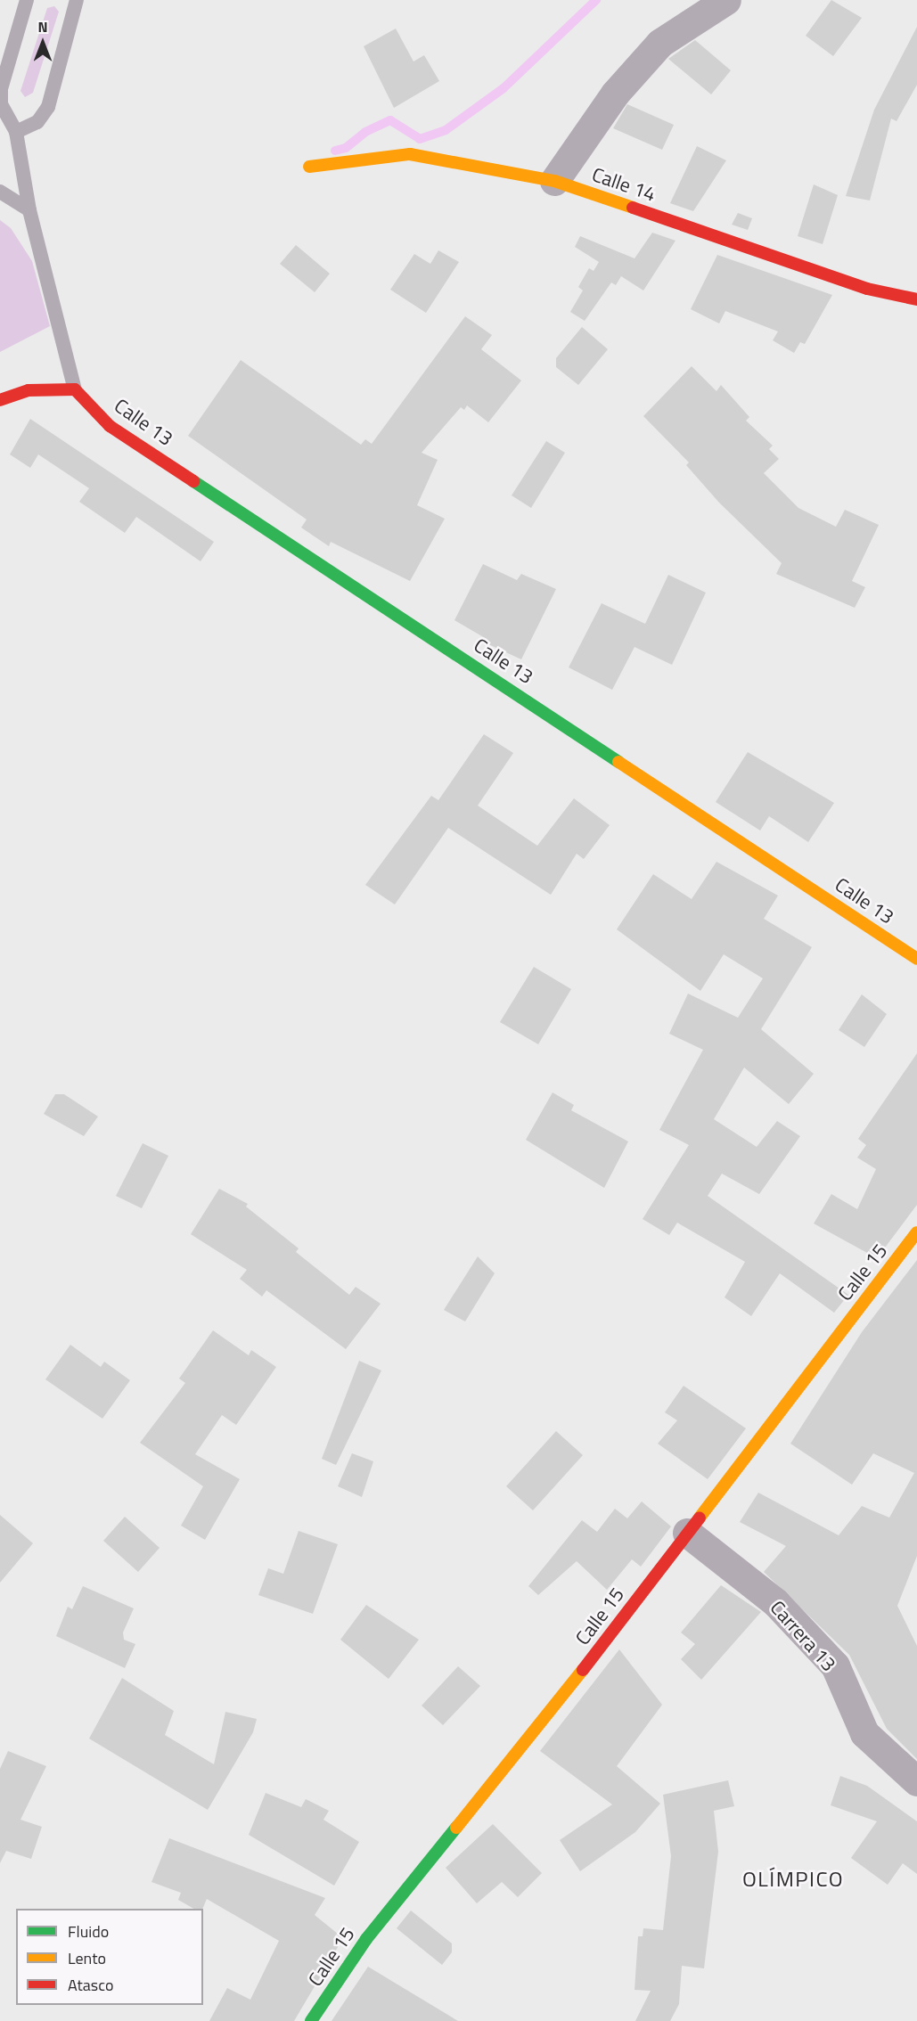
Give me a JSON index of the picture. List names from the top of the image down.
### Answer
{
  "streets": {
    "street": [
      "Calle 14",
      "Calle 13",
      "Calle 15",
      "Carrera 13"
    ]
  },
  "crossings": [
    ["Calle 15", "Carrera 13"]
  ],
  "districts": ["OLÍMPICO"],
  "legend": ["Fluido", "Lento", "Atasco"],
  "north": "top"
}
